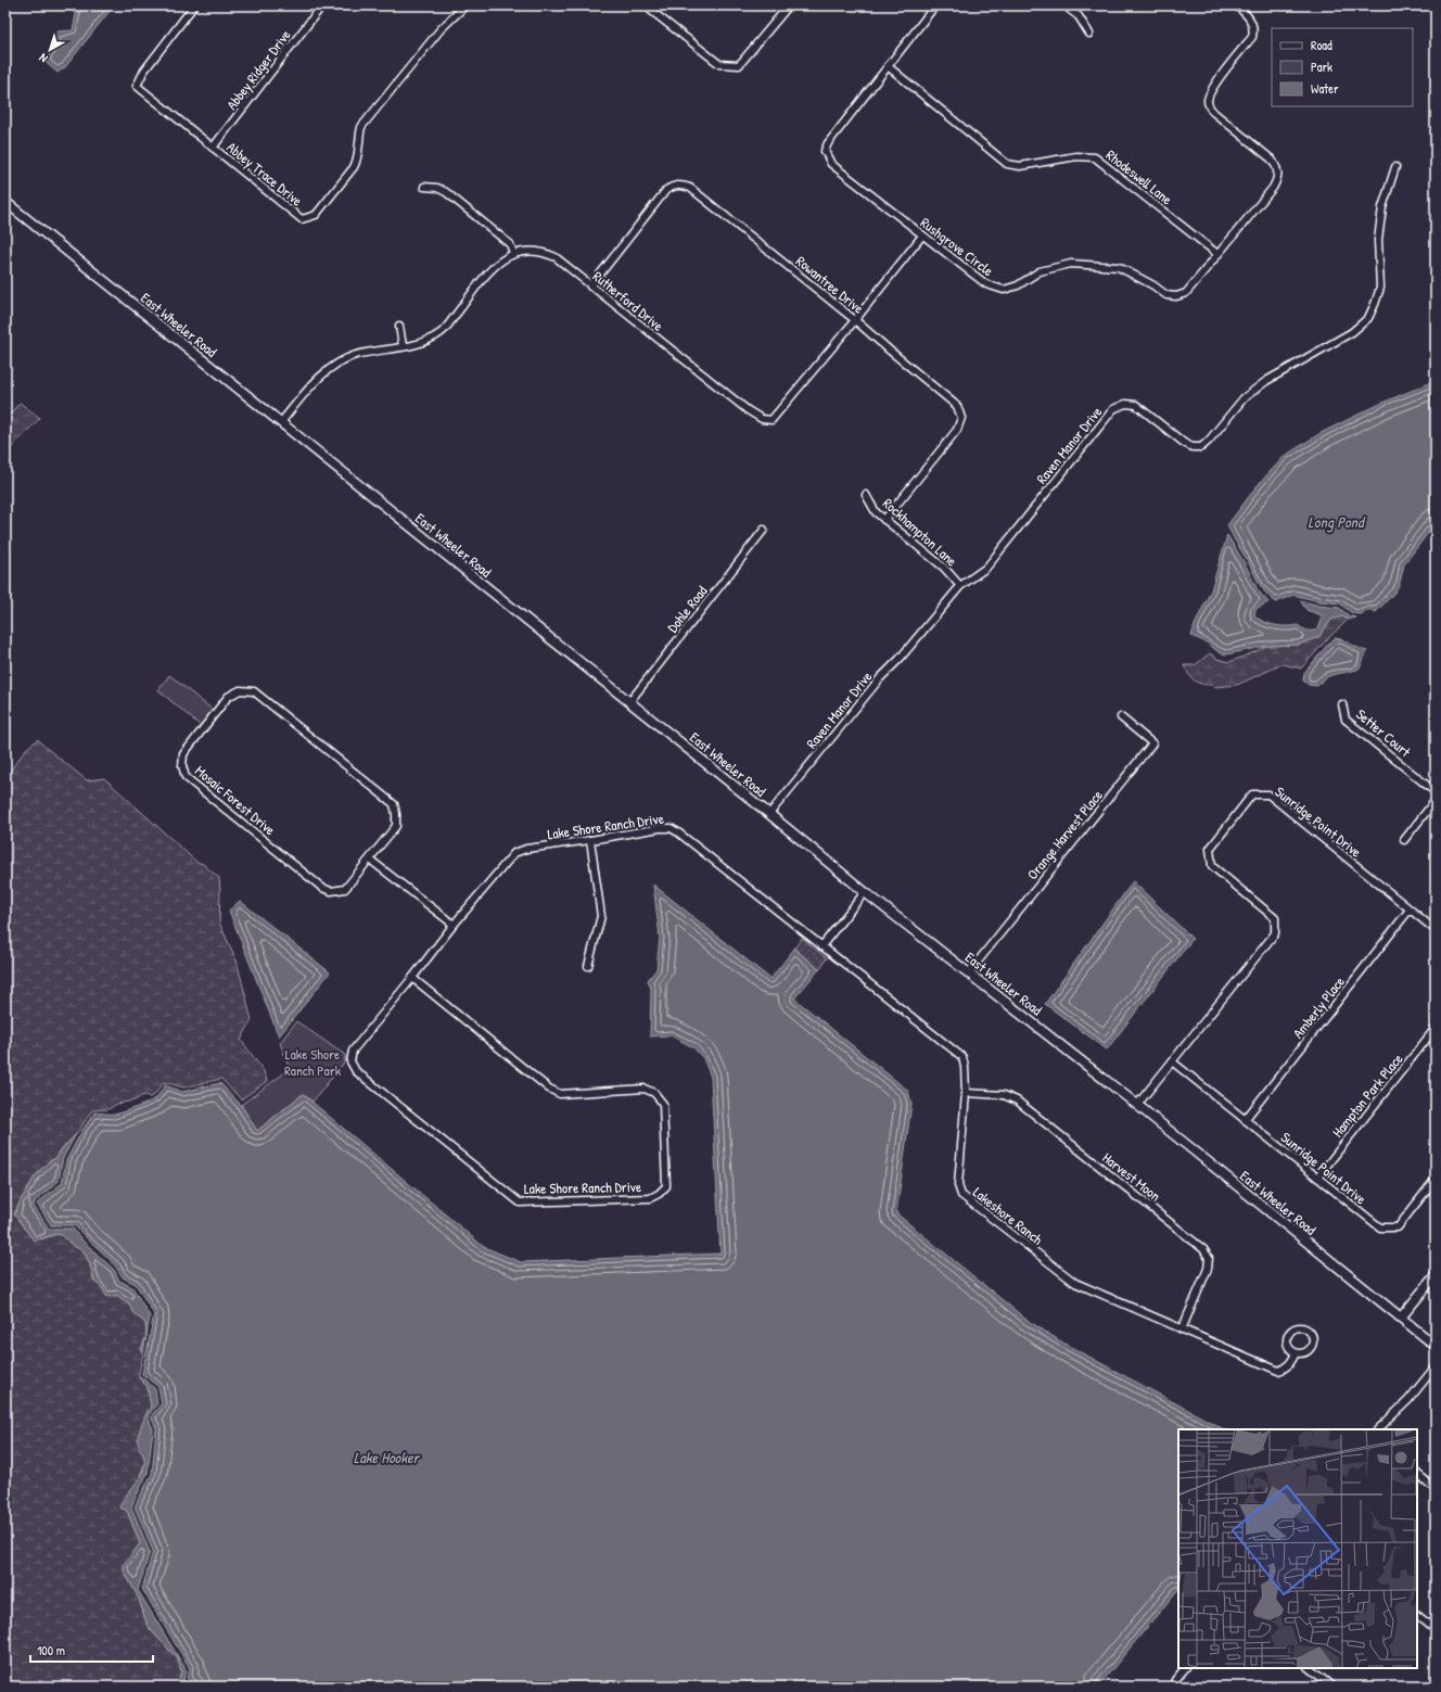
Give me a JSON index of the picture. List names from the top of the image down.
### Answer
{
  "streets": {
    "street": [
      "Abbey Ridger Drive",
      "Abbey Trace Drive",
      "Rhodeswell Lane",
      "Rushgrove Circle",
      "Rowantree Drive",
      "Rutherford Drive",
      "East Wheeler Road",
      "Raven Manor Drive",
      "Rockhampton Lane",
      "Dohle Road",
      "Setter Court",
      "Mosaic Forest Drive",
      "Sunridge Point Drive",
      "Lake Shore Ranch Drive",
      "Orange Harvest Place",
      "Amberly Place",
      "Hampton Park Place",
      "Harvest Moon",
      "Lakeshore Ranch"
    ]
  },
  "crossings": [
    ["Abbey Ridger Drive", "Abbey Trace Drive"],
    ["Rhodeswell Lane", "Rushgrove Circle"],
    ["Rushgrove Circle", "Rutherford Drive"],
    ["Rowantree Drive", "Rutherford Drive"],
    ["Rowantree Drive", "Rockhampton Lane"],
    ["Rutherford Drive", "East Wheeler Road"],
    ["East Wheeler Road", "Raven Manor Drive"],
    ["East Wheeler Road", "Dohle Road"],
    ["East Wheeler Road", "Sunridge Point Drive"],
    ["East Wheeler Road", "Orange Harvest Place"],
    ["Raven Manor Drive", "Rockhampton Lane"],
    ["Sunridge Point Drive", "Amberly Place"],
    ["Sunridge Point Drive", "Hampton Park Place"],
    ["Lake Shore Ranch Drive", "Lakeshore Ranch"],
    ["Harvest Moon", "Lakeshore Ranch"]
  ],
  "water": ["Long Pond", "Lake Hooker"],
  "parks": ["Lake Shore Ranch Park"],
  "legend": ["Road", "Park", "Water"],
  "scale_bar": "100 m",
  "north": "bottom left"
}
